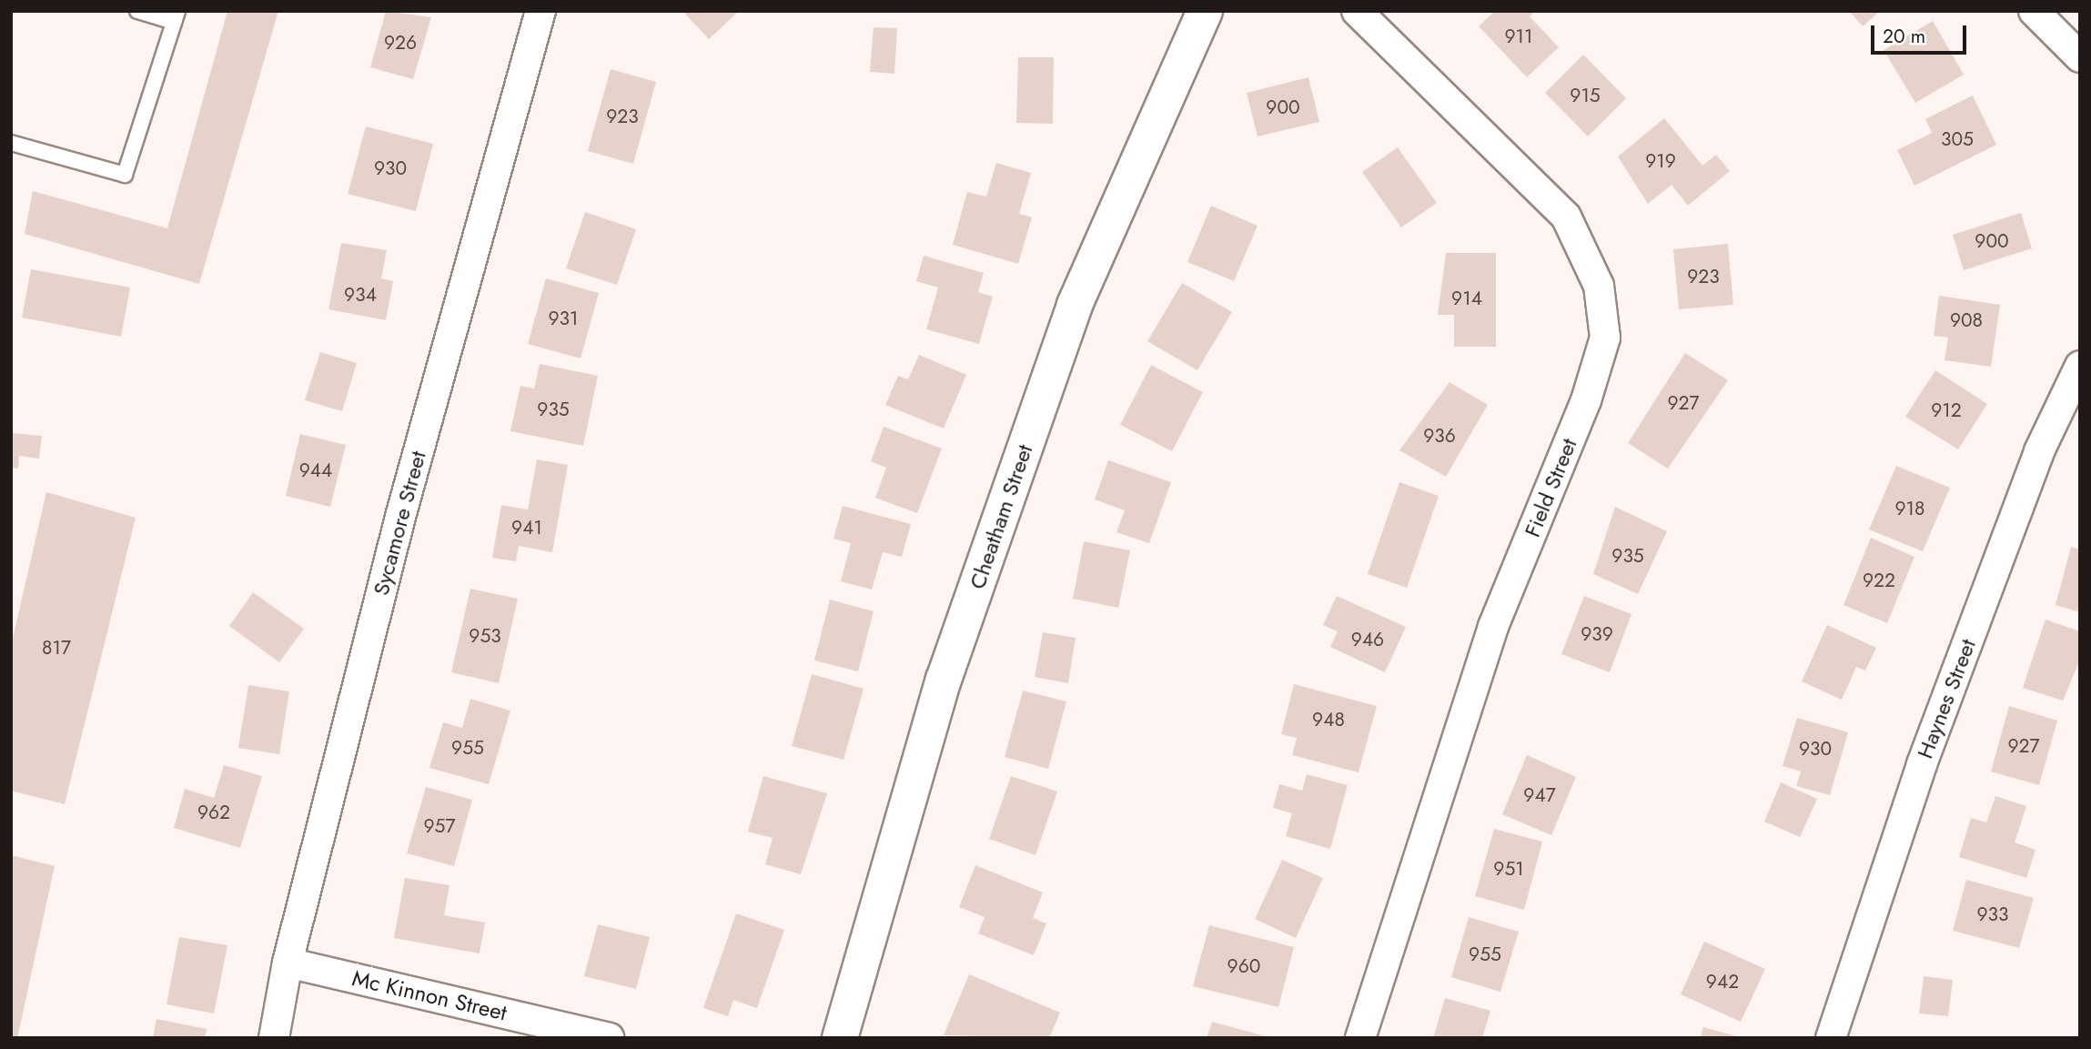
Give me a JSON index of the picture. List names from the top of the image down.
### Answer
{
  "streets": {
    "street": [
      "Field Street",
      "Cheatham Street",
      "Sycamore Street",
      "Haynes Street",
      "Mc Kinnon Street"
    ]
  },
  "crossings": [
    ["Sycamore Street", "Mc Kinnon Street"]
  ],
  "house_numbers": [
    "911",
    "926",
    "915",
    "900",
    "923",
    "305",
    "919",
    "930",
    "900",
    "923",
    "934",
    "914",
    "931",
    "908",
    "927",
    "935",
    "912",
    "936",
    "944",
    "918",
    "941",
    "935",
    "922",
    "939",
    "953",
    "946",
    "817",
    "948",
    "927",
    "955",
    "930",
    "947",
    "962",
    "957",
    "951",
    "933",
    "955",
    "960",
    "942"
  ],
  "scale_bar": "20 m"
}
